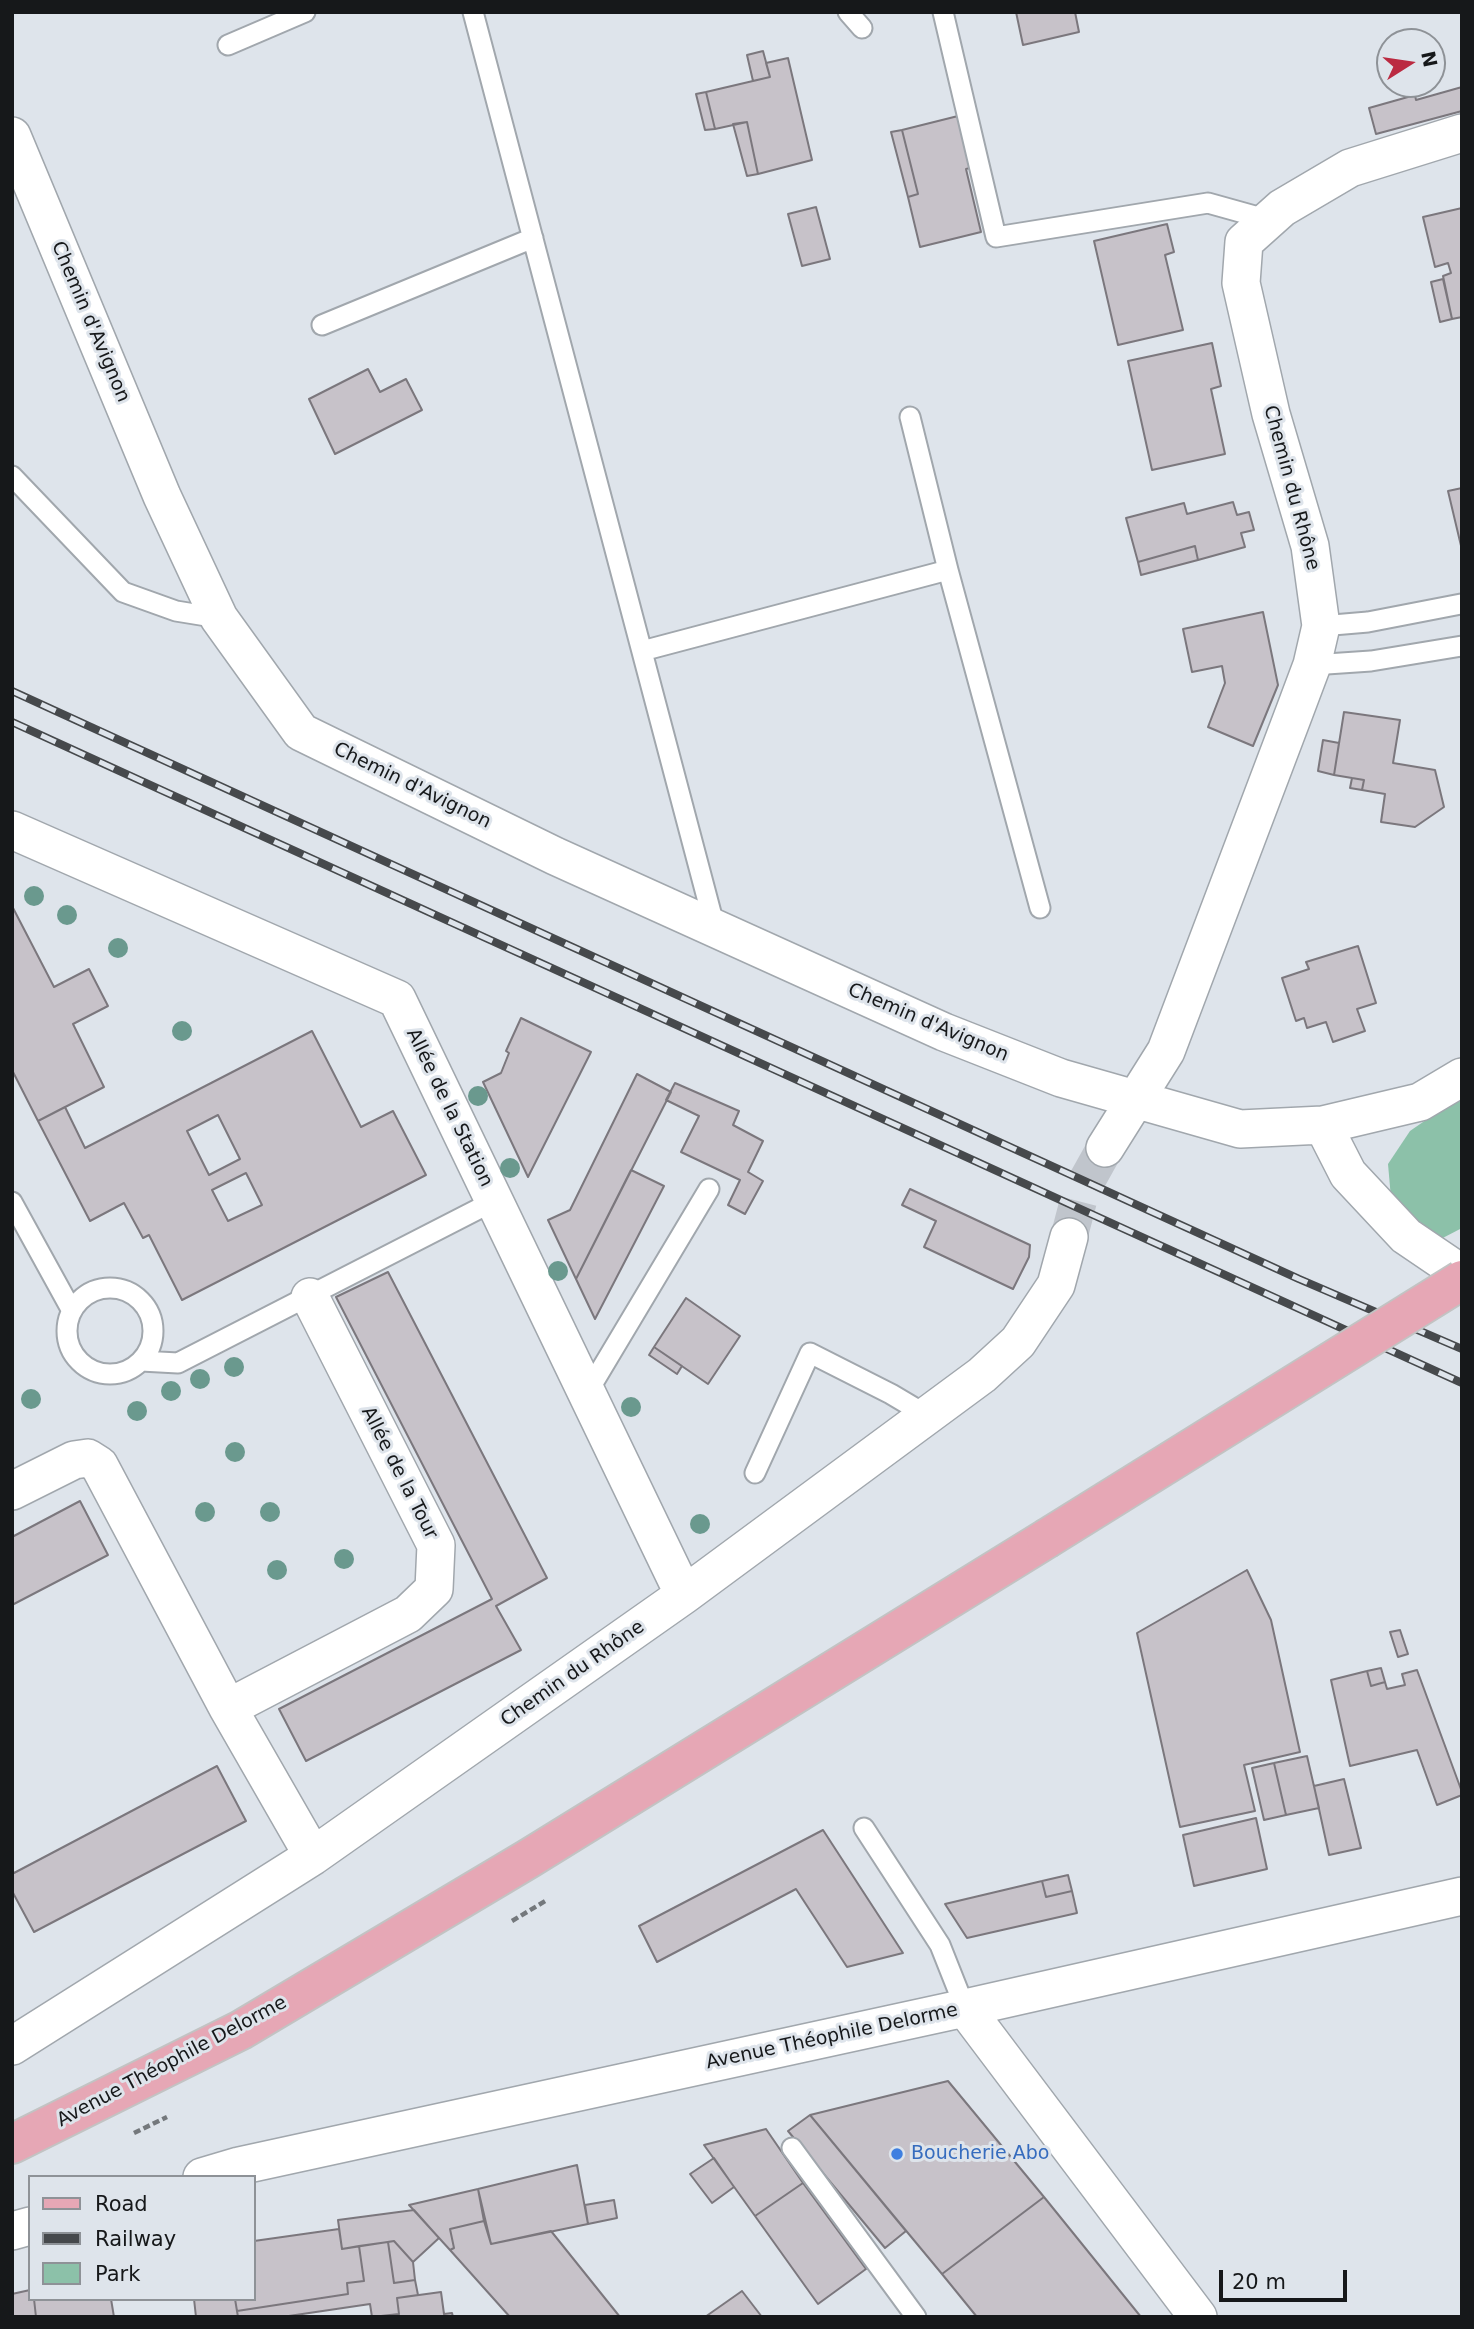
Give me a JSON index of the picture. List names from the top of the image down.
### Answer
{
  "streets": {
    "main road": ["Avenue Théophile Delorme"],
    "street": [
      "Chemin d'Avignon",
      "Chemin du Rhône",
      "Allée de la Station",
      "Allée de la Tour"
    ]
  },
  "crossings": [
    ["Chemin d'Avignon", "Chemin du Rhône"],
    ["Chemin du Rhône", "Allée de la Station"]
  ],
  "places": ["Boucherie Abo"],
  "legend": ["Road", "Railway", "Park"],
  "scale_bar": "20 m",
  "north": "right"
}
